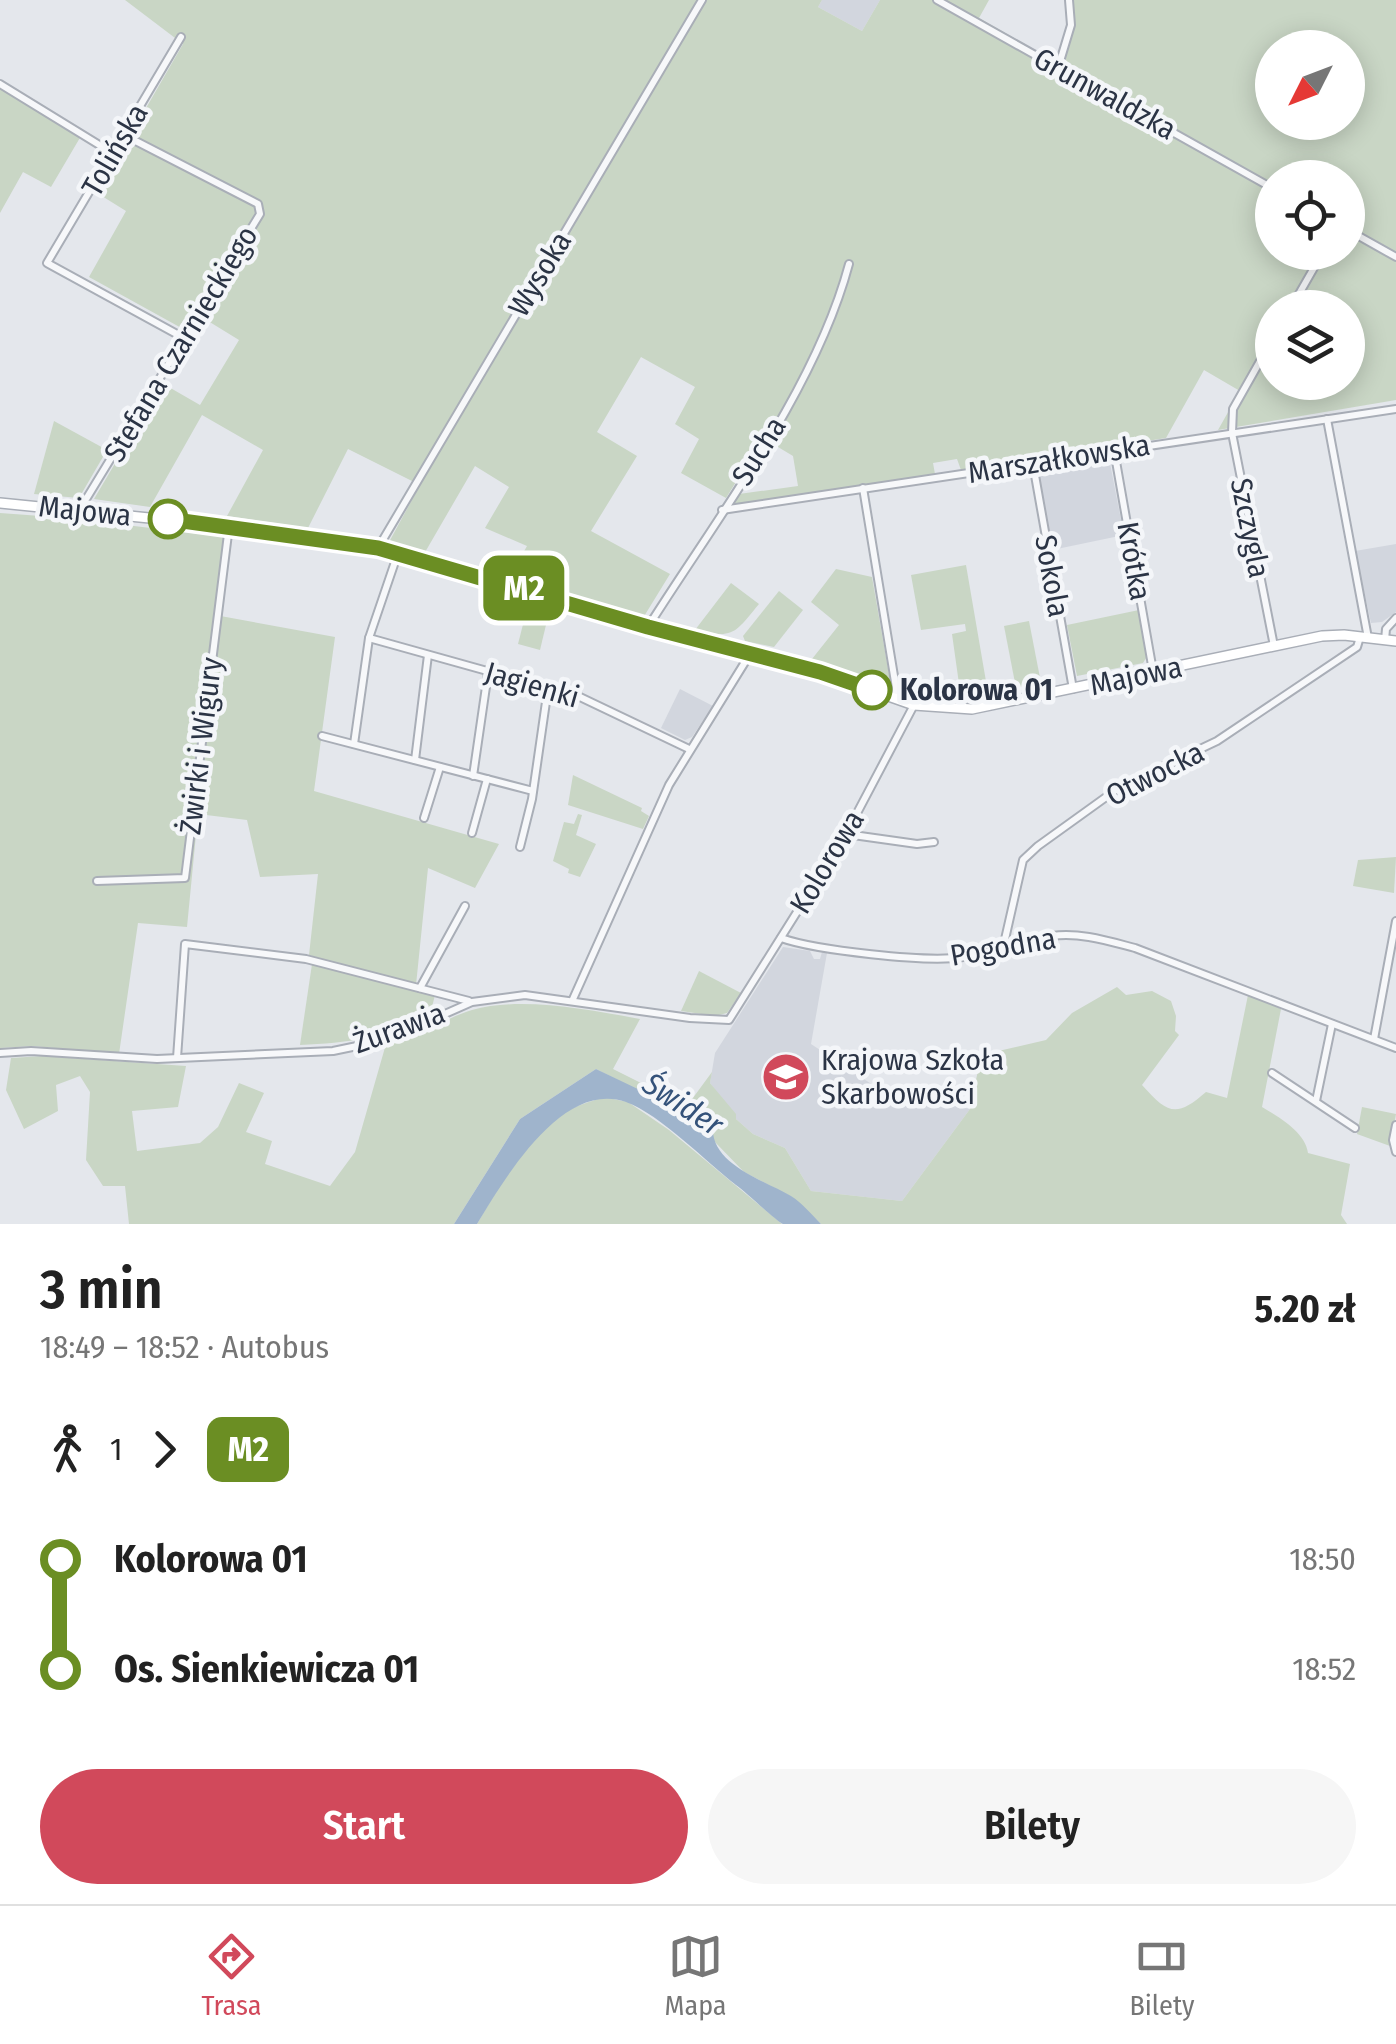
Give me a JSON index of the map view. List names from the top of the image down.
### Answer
{
  "streets": {
    "street": [
      "Grunwaldzka",
      "Tolińska",
      "Wysoka",
      "Stefana Czarnieckiego",
      "Sucha",
      "Marszałkowska",
      "Majowa",
      "Szczygla",
      "Krótka",
      "Sokola",
      "Jagienki",
      "Żwirki i Wigury",
      "Otwocka",
      "Kolorowa",
      "Pogodna",
      "Żurawia"
    ]
  },
  "crossings": [
    ["Tolińska", "Stefana Czarnieckiego"],
    ["Wysoka", "Majowa"],
    ["Stefana Czarnieckiego", "Majowa"],
    ["Sucha", "Marszałkowska"],
    ["Sucha", "Majowa"],
    ["Marszałkowska", "Szczygla"],
    ["Marszałkowska", "Krótka"],
    ["Marszałkowska", "Sokola"],
    ["Majowa", "Szczygla"],
    ["Majowa", "Krótka"],
    ["Majowa", "Sokola"],
    ["Majowa", "Żwirki i Wigury"],
    ["Majowa", "Otwocka"],
    ["Majowa", "Kolorowa"],
    ["Otwocka", "Pogodna"],
    ["Kolorowa", "Pogodna"],
    ["Kolorowa", "Żurawia"]
  ],
  "water": ["Świder"],
  "places": {
    "other": ["Kolorowa 01"],
    "school or university": ["Krajowa Szkoła Skarbowości"]
  },
  "lines": ["bus line M2"],
  "north": "bottom left",
  "page": {
    "on_map": "M2",
    "heading": ["3 min", "18:49 – 18:52 · Autobus", "5.20 zł"],
    "legs": ["1", "M2"],
    "list": [
      {
        "name": "Kolorowa 01",
        "value": "18:50"
      },
      {
        "name": "Os. Sienkiewicza 01",
        "value": "18:52"
      }
    ],
    "buttons": ["Start", "Bilety"],
    "tabs": ["Trasa", "Mapa", "Bilety"]
  }
}
